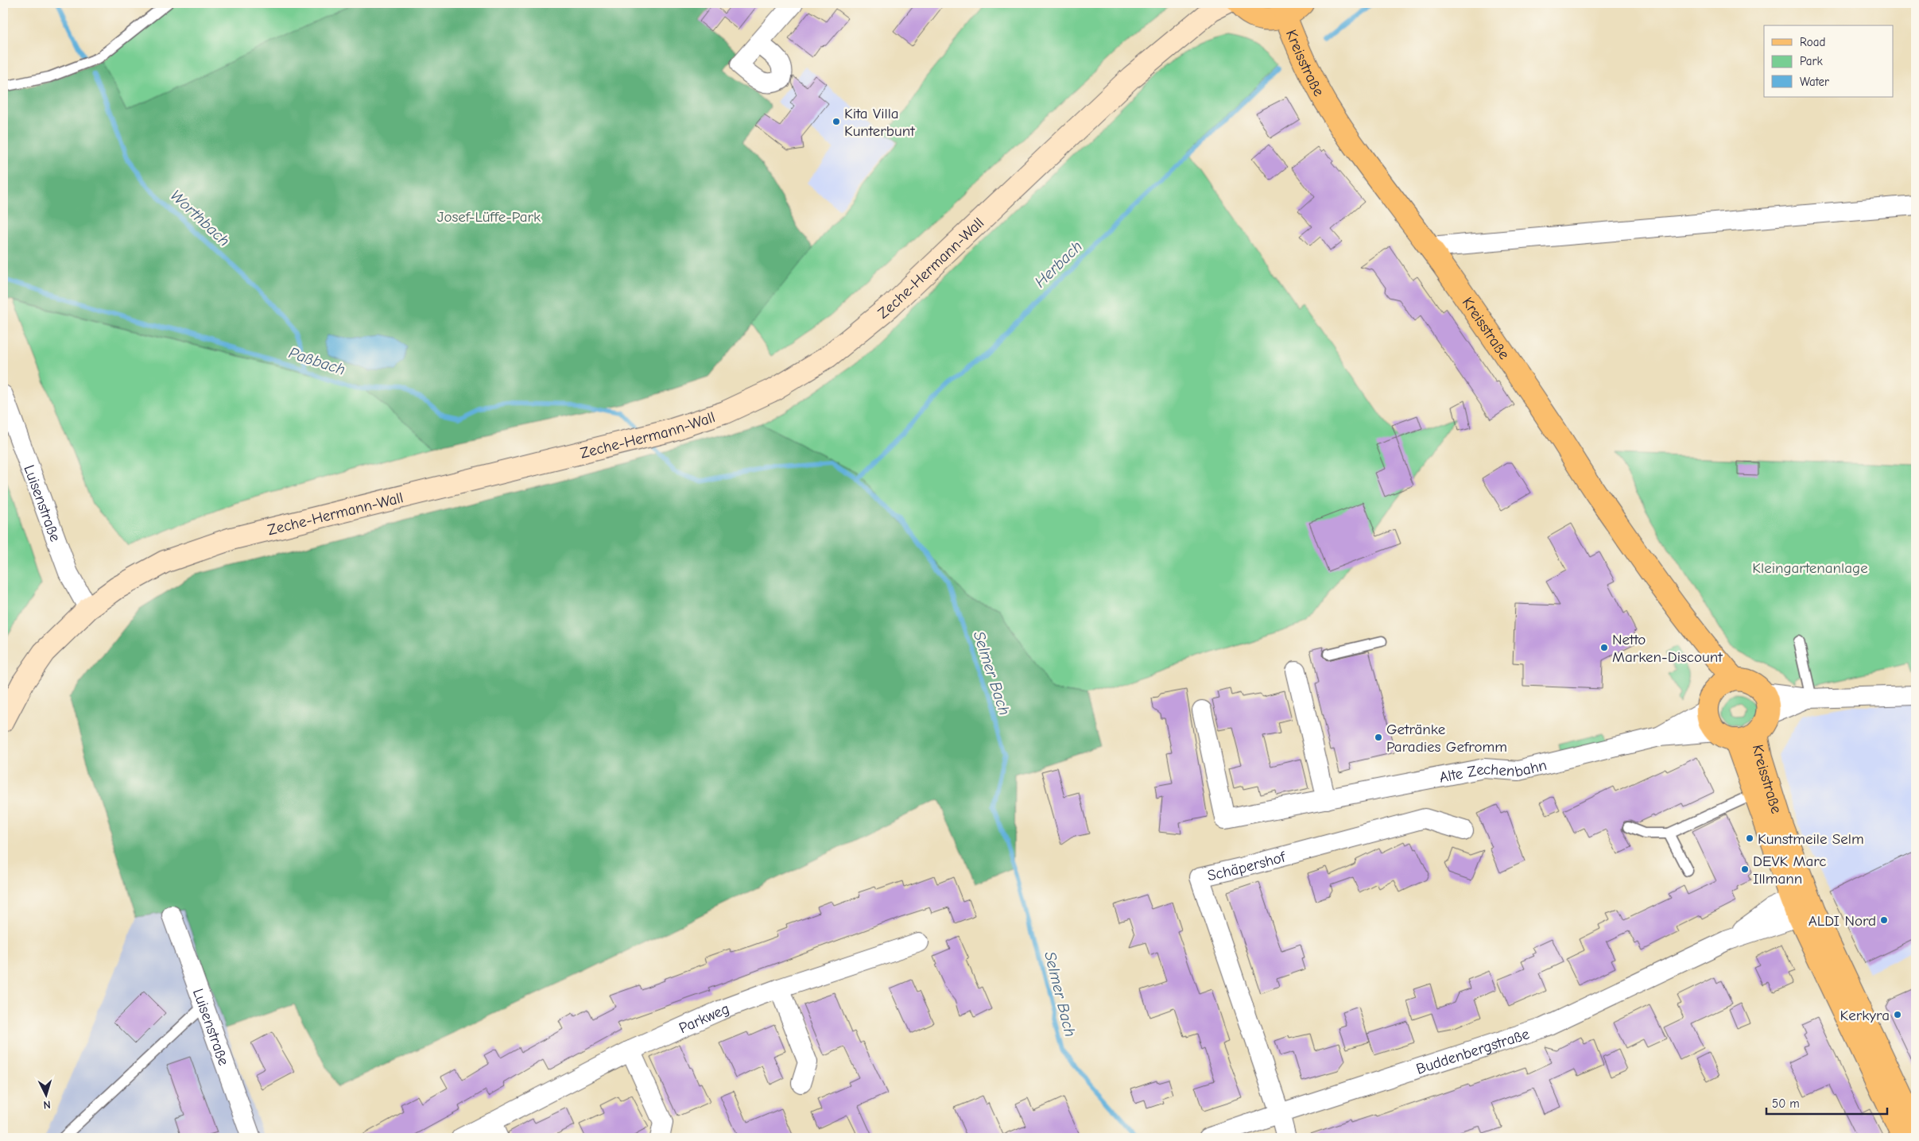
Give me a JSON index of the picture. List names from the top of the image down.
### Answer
{
  "streets": {
    "main road": ["Kreisstraße"],
    "street": [
      "Zeche-Hermann-Wall",
      "Luisenstraße",
      "Alte Zechenbahn",
      "Schäpershof",
      "Parkweg",
      "Buddenbergstraße"
    ]
  },
  "crossings": [
    ["Kreisstraße", "Alte Zechenbahn"],
    ["Kreisstraße", "Buddenbergstraße"],
    ["Zeche-Hermann-Wall", "Luisenstraße"],
    ["Schäpershof", "Buddenbergstraße"]
  ],
  "water": [
    "Worthbach",
    "Herbach",
    "Paßbach",
    "Selmer Bach"
  ],
  "parks": ["Josef-Lüffe-Park", "Kleingartenanlage"],
  "places": [
    "Kita Villa Kunterbunt",
    "Netto Marken-Discount",
    "Getränke Paradies Gefromm",
    "Kunstmeile Selm",
    "DEVK Marc Illmann",
    "ALDI Nord",
    "Kerkyra"
  ],
  "legend": ["Road", "Park", "Water"],
  "scale_bar": "50 m",
  "north": "bottom"
}
